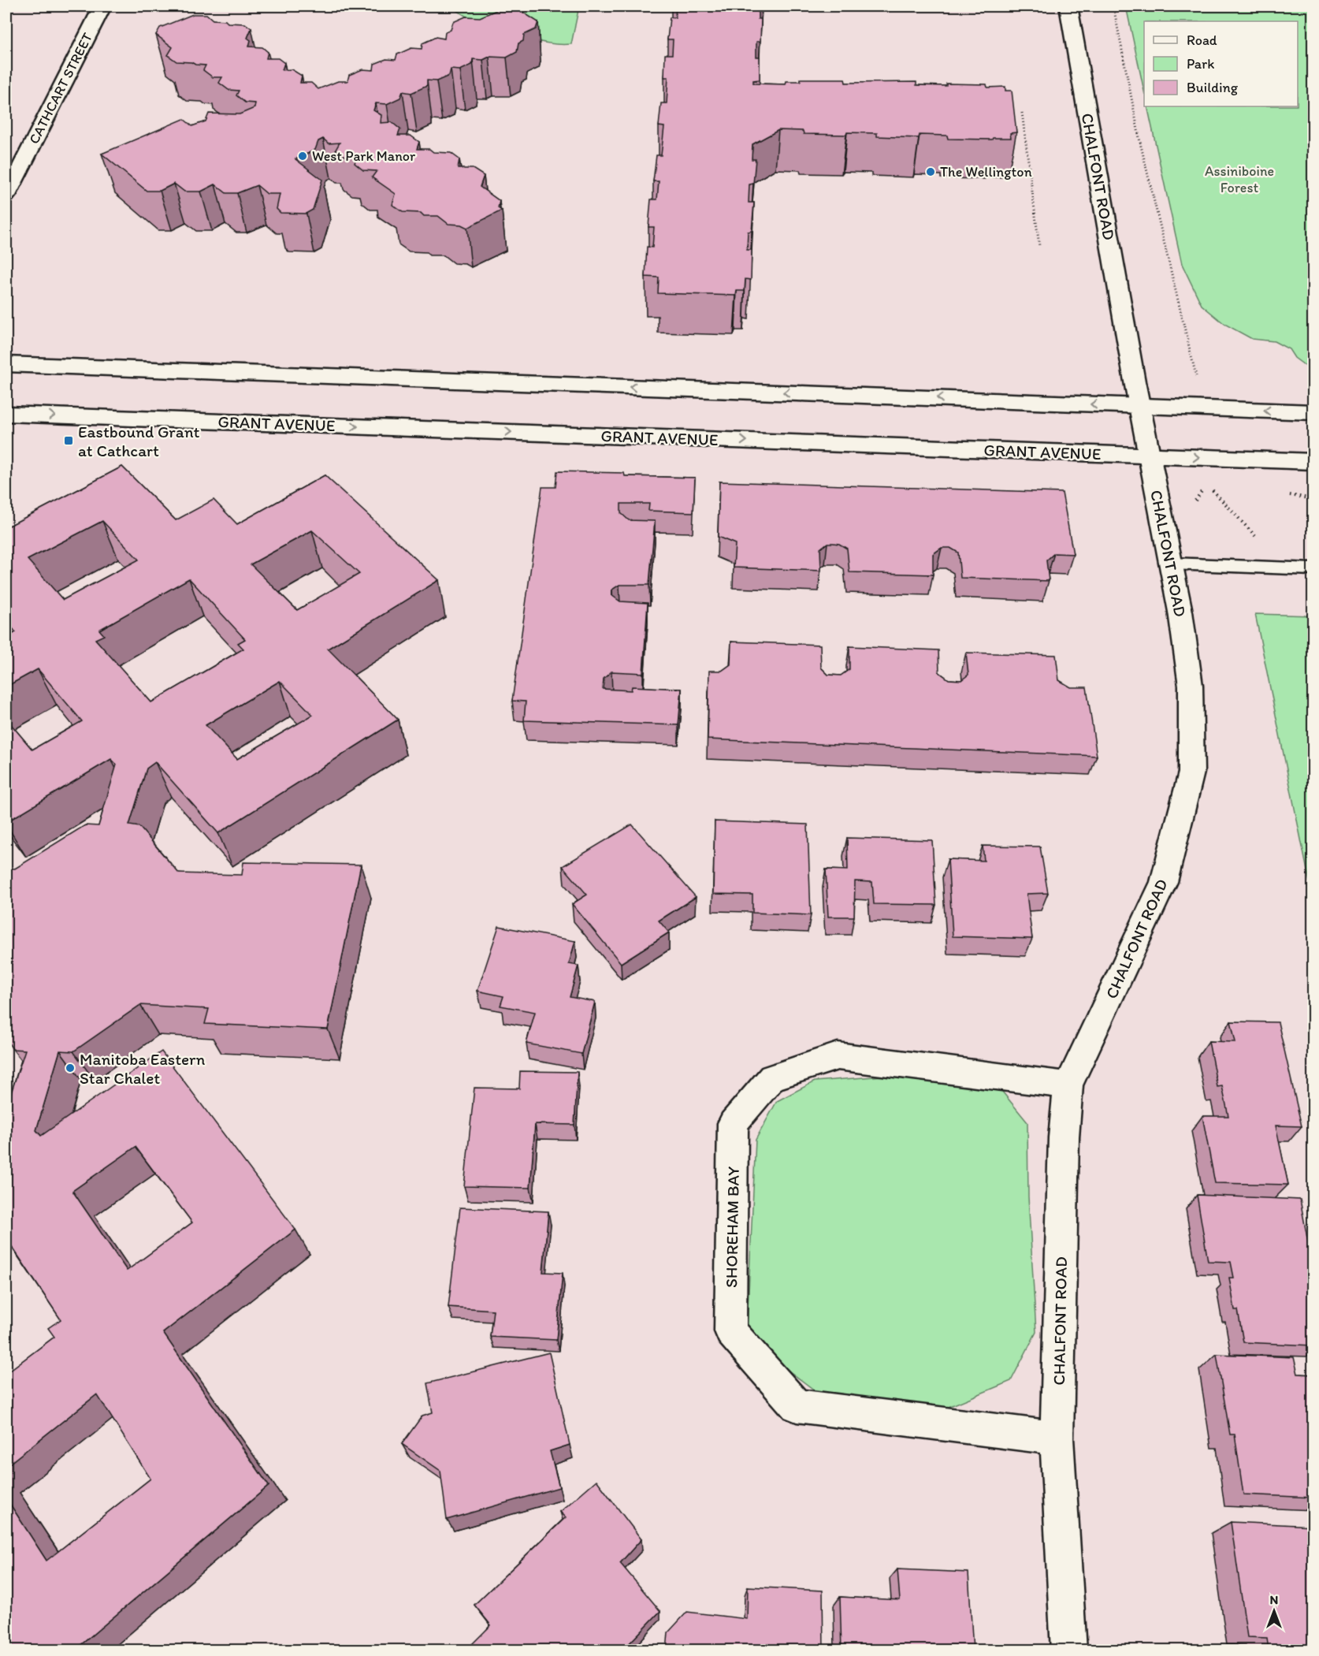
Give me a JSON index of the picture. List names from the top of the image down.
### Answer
{
  "streets": {
    "street": [
      "CATHCART STREET",
      "CHALFONT ROAD",
      "GRANT AVENUE",
      "SHOREHAM BAY"
    ]
  },
  "crossings": [
    ["CHALFONT ROAD", "GRANT AVENUE"],
    ["CHALFONT ROAD", "SHOREHAM BAY"]
  ],
  "parks": ["Assiniboine Forest"],
  "places": {
    "other": ["West Park Manor", "The Wellington", "Manitoba Eastern Star Chalet"],
    "transit": ["Eastbound Grant at Cathcart"]
  },
  "legend": ["Road", "Park", "Building"],
  "north": "top"
}
